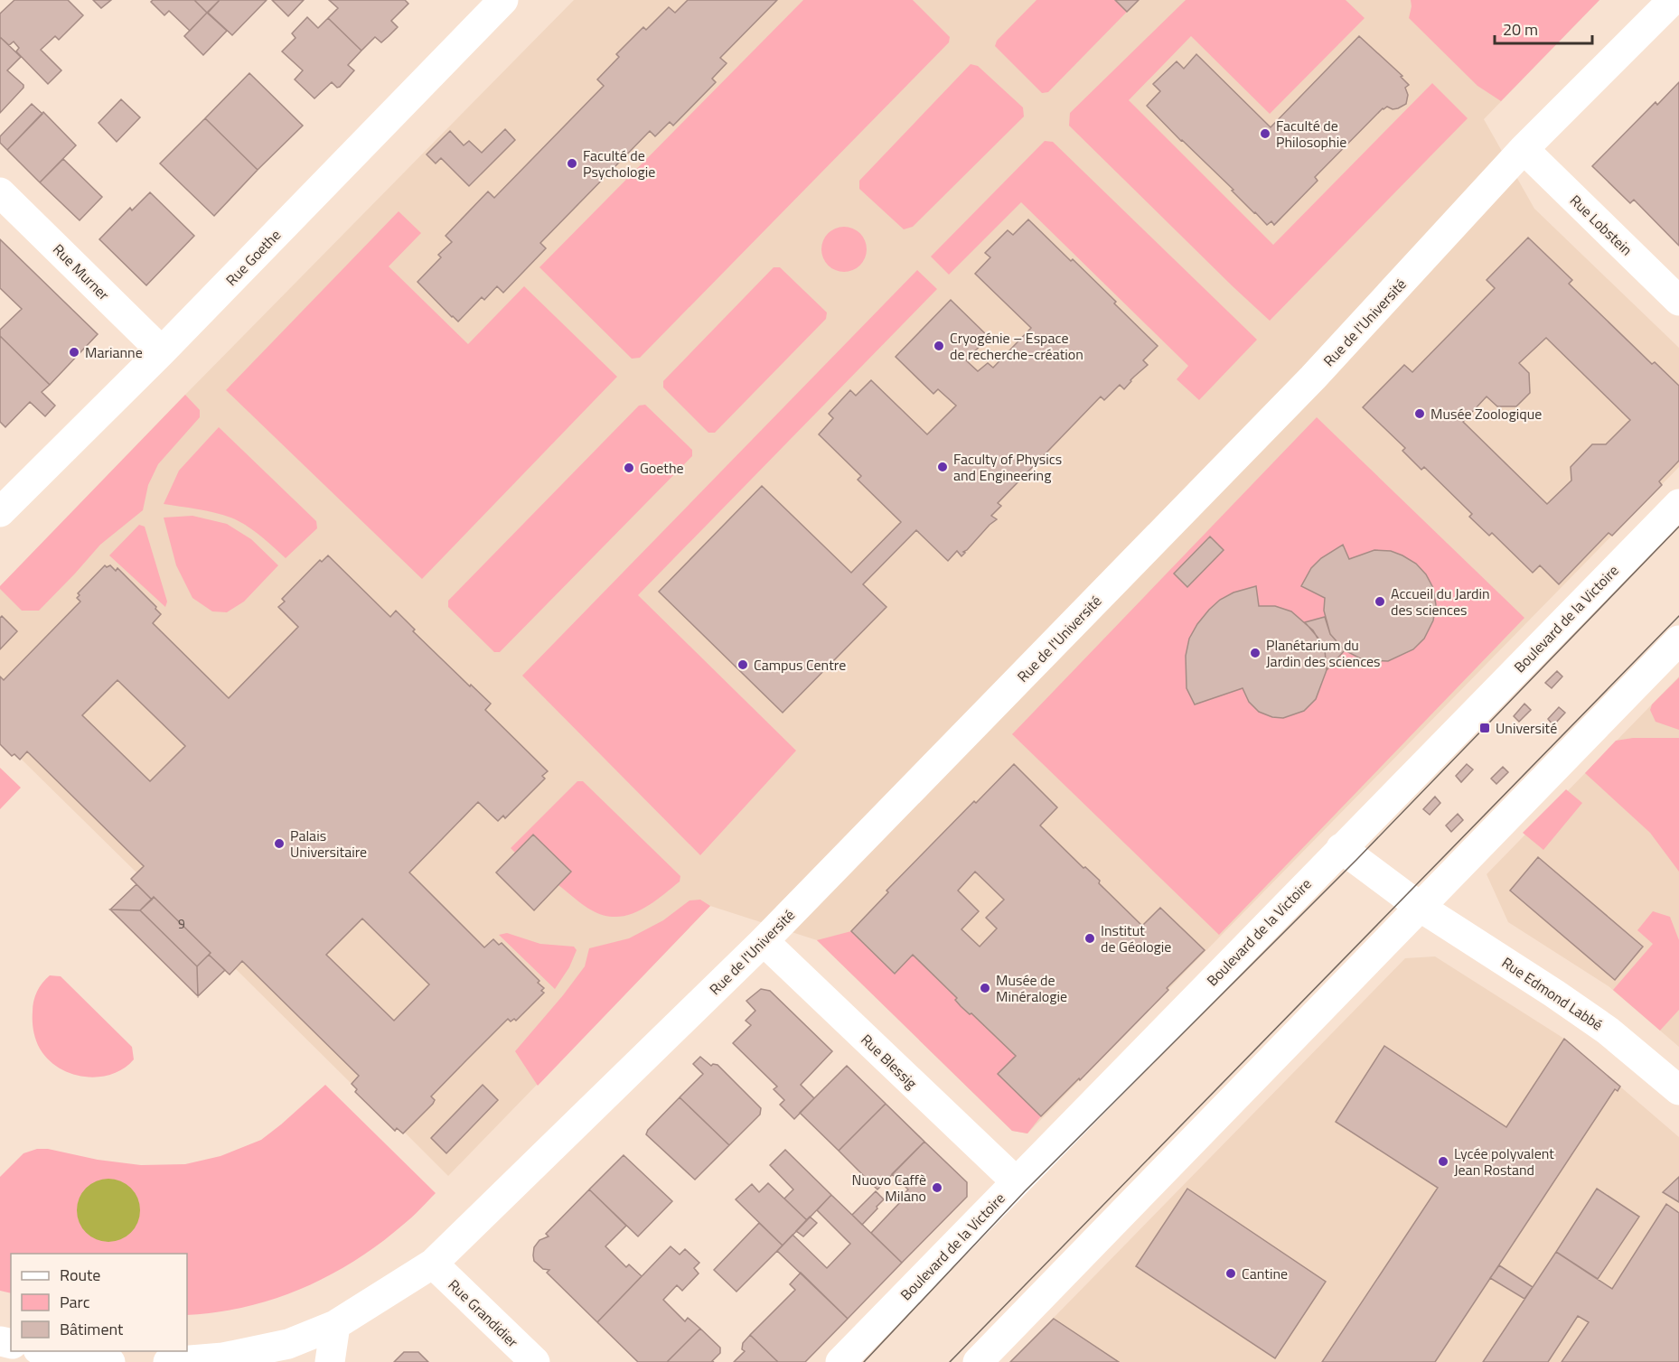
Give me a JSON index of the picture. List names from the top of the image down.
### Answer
{
  "streets": {
    "street": [
      "Rue Lobstein",
      "Rue Goethe",
      "Rue Murner",
      "Rue de l'Université",
      "Boulevard de la Victoire",
      "Rue Edmond Labbé",
      "Rue Blessig",
      "Rue Grandidier"
    ]
  },
  "crossings": [
    ["Rue Lobstein", "Rue de l'Université"],
    ["Rue Goethe", "Rue Murner"],
    ["Rue de l'Université", "Rue Blessig"],
    ["Rue de l'Université", "Rue Grandidier"],
    ["Boulevard de la Victoire", "Rue Edmond Labbé"],
    ["Boulevard de la Victoire", "Rue Blessig"]
  ],
  "places": {
    "other": [
      "Faculté de Philosophie",
      "Faculté de Psychologie",
      "Cryogénie – Espace de recherche-création",
      "Marianne",
      "Musée Zoologique",
      "Faculty of Physics and Engineering",
      "Goethe",
      "Accueil du Jardin des sciences",
      "Planétarium du Jardin des sciences",
      "Campus Centre",
      "Palais Universitaire",
      "Institut de Géologie",
      "Musée de Minéralogie",
      "Lycée polyvalent Jean Rostand",
      "Nuovo Caffè Milano",
      "Cantine"
    ],
    "transit": ["Université"]
  },
  "house_numbers": ["9"],
  "legend": ["Route", "Parc", "Bâtiment"],
  "scale_bar": "20 m"
}
